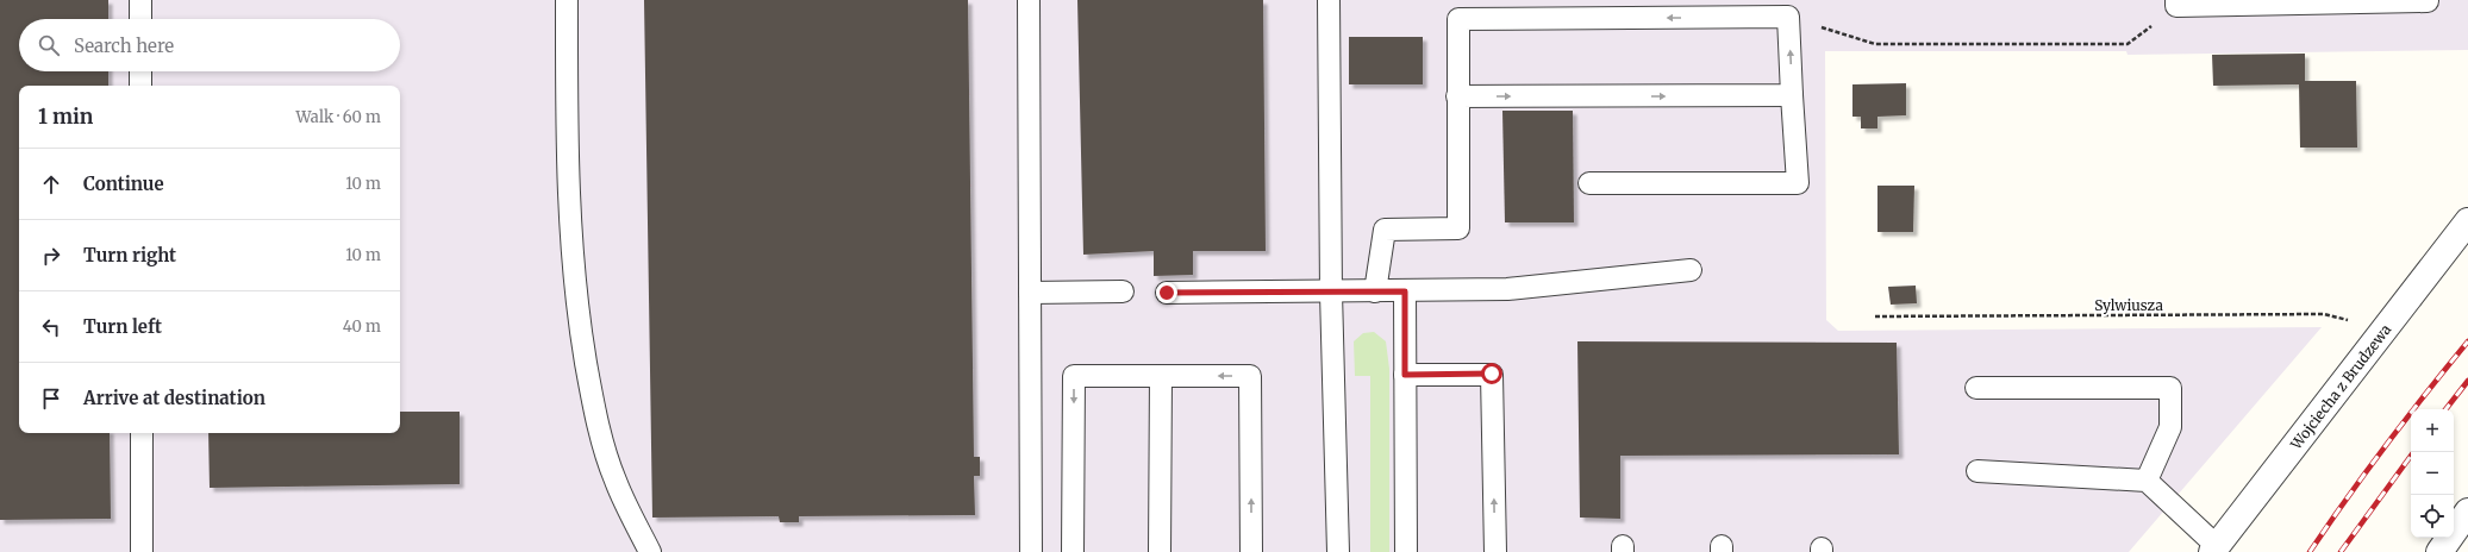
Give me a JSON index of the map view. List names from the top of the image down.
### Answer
{
  "streets": {
    "street": ["Wojciecha z Brudzewa"],
    "path": ["Sylwiusza"]
  },
  "crossings": [
    ["Sylwiusza", "Wojciecha z Brudzewa"]
  ],
  "page": {
    "search": "Search here",
    "heading": ["1 min", "Walk · 60 m"],
    "list": [
      ["Continue", "10 m"],
      ["Turn right", "10 m"],
      ["Turn left", "40 m"],
      "Arrive at destination"
    ],
    "map_buttons": ["+", "−"]
  }
}
